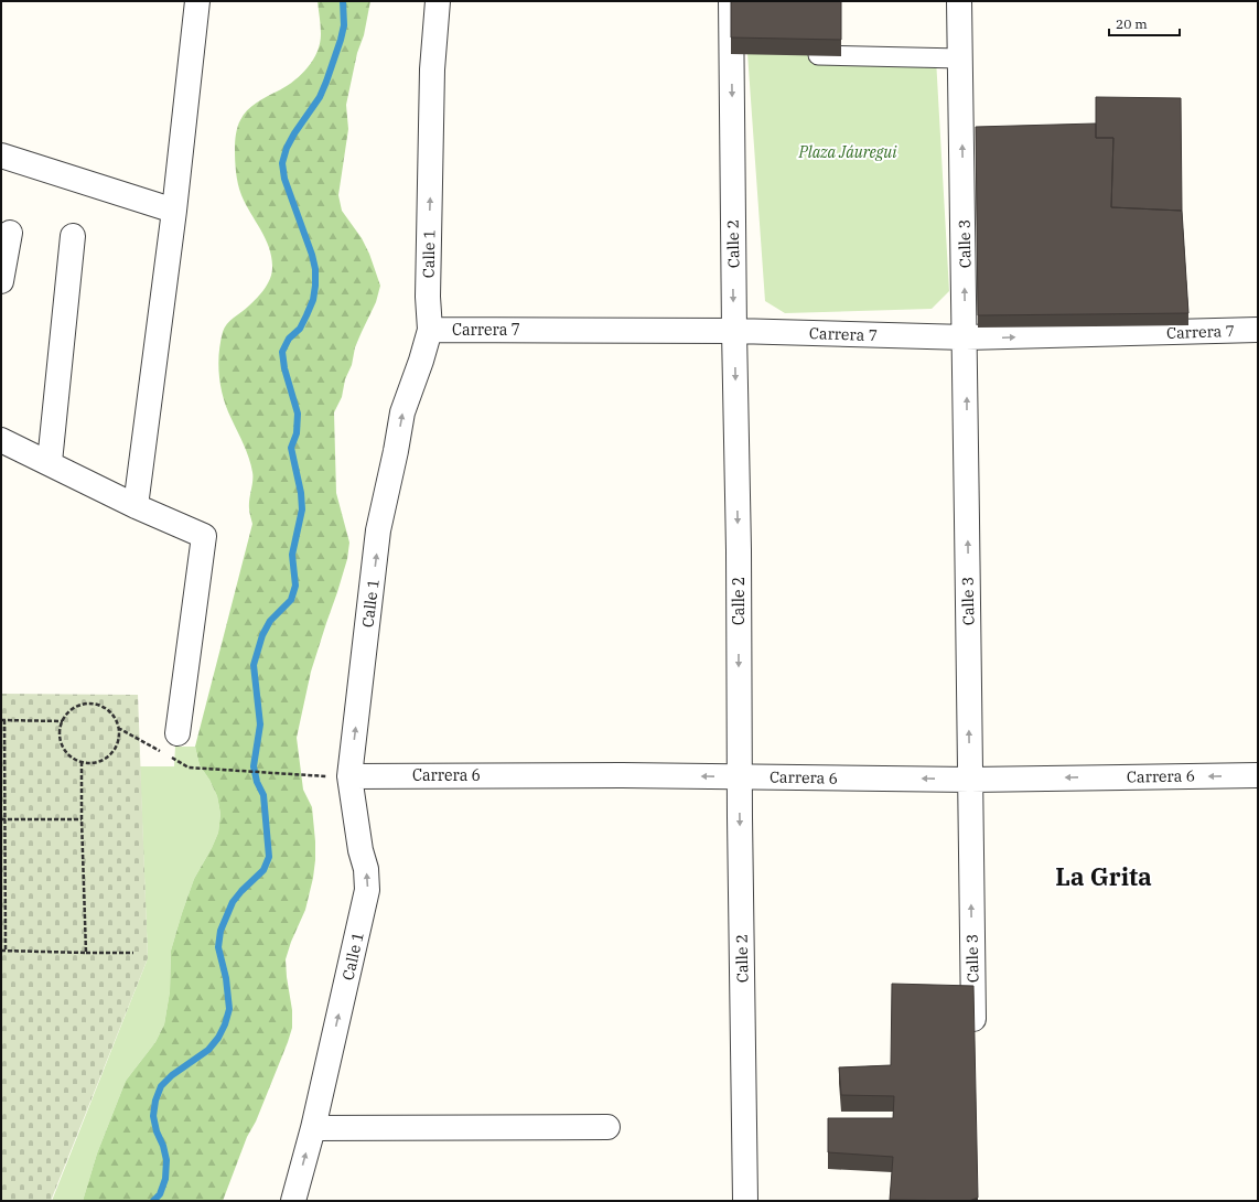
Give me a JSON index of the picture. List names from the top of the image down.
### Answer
{
  "streets": {
    "street": [
      "Calle 2",
      "Calle 3",
      "Calle 1",
      "Carrera 7",
      "Carrera 6"
    ]
  },
  "crossings": [
    ["Calle 2", "Carrera 7"],
    ["Calle 2", "Carrera 6"],
    ["Calle 3", "Carrera 7"],
    ["Calle 3", "Carrera 6"],
    ["Calle 1", "Carrera 7"],
    ["Calle 1", "Carrera 6"]
  ],
  "one_way": [
    "Calle 2",
    "Calle 3",
    "Calle 1",
    "Carrera 7",
    "Carrera 6"
  ],
  "districts": ["La Grita"],
  "parks": ["Plaza Jáuregui"],
  "scale_bar": "20 m"
}
